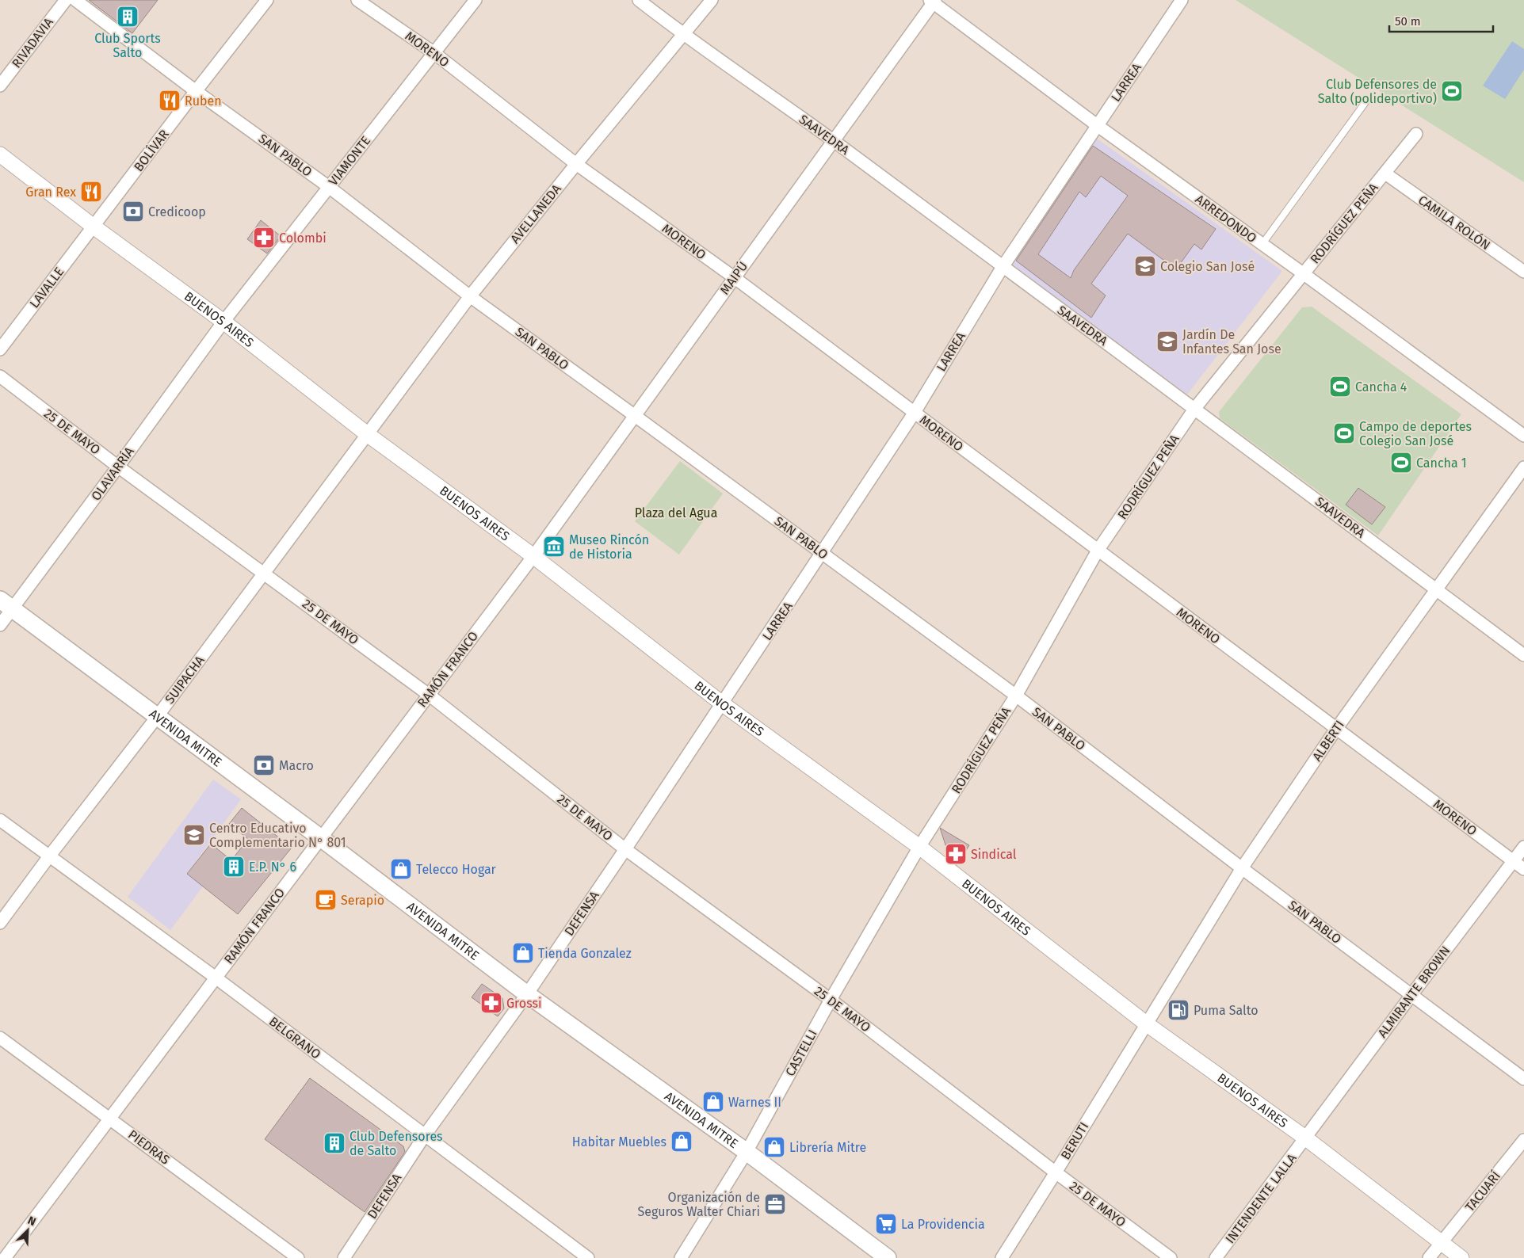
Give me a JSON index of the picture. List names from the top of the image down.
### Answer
{
  "streets": {
    "main road": ["AVENIDA MITRE"],
    "street": [
      "RIVADAVIA",
      "MORENO",
      "LARREA",
      "SAAVEDRA",
      "BOLÍVAR",
      "SAN PABLO",
      "VIAMONTE",
      "AVELLANEDA",
      "ARREDONDO",
      "CAMILA ROLÓN",
      "RODRÍGUEZ PEÑA",
      "MAIPÚ",
      "LAVALLE",
      "BUENOS AIRES",
      "25 DE MAYO",
      "OLAVARRÍA",
      "RAMÓN FRANCO",
      "SUIPACHA",
      "ALBERTI",
      "DEFENSA",
      "ALMIRANTE BROWN",
      "BELGRANO",
      "CASTELLI",
      "BERUTI",
      "PIEDRAS",
      "TACUARÍ",
      "INTENDENTE LALLA"
    ]
  },
  "crossings": [
    ["MORENO", "LARREA"],
    ["MORENO", "VIAMONTE"],
    ["MORENO", "AVELLANEDA"],
    ["MORENO", "RODRÍGUEZ PEÑA"],
    ["MORENO", "MAIPÚ"],
    ["MORENO", "ALBERTI"],
    ["MORENO", "ALMIRANTE BROWN"],
    ["LARREA", "SAAVEDRA"],
    ["LARREA", "SAN PABLO"],
    ["LARREA", "ARREDONDO"],
    ["LARREA", "BUENOS AIRES"],
    ["LARREA", "DEFENSA"],
    ["SAAVEDRA", "AVELLANEDA"],
    ["SAAVEDRA", "RODRÍGUEZ PEÑA"],
    ["SAAVEDRA", "MAIPÚ"],
    ["SAAVEDRA", "ALBERTI"],
    ["BOLÍVAR", "SAN PABLO"],
    ["BOLÍVAR", "LAVALLE"],
    ["BOLÍVAR", "BUENOS AIRES"],
    ["SAN PABLO", "VIAMONTE"],
    ["SAN PABLO", "AVELLANEDA"],
    ["SAN PABLO", "RODRÍGUEZ PEÑA"],
    ["SAN PABLO", "MAIPÚ"],
    ["SAN PABLO", "ALBERTI"],
    ["SAN PABLO", "ALMIRANTE BROWN"],
    ["VIAMONTE", "BUENOS AIRES"],
    ["VIAMONTE", "OLAVARRÍA"],
    ["AVELLANEDA", "BUENOS AIRES"],
    ["AVELLANEDA", "SUIPACHA"],
    ["ARREDONDO", "RODRÍGUEZ PEÑA"],
    ["ARREDONDO", "MAIPÚ"],
    ["CAMILA ROLÓN", "RODRÍGUEZ PEÑA"],
    ["RODRÍGUEZ PEÑA", "BUENOS AIRES"],
    ["RODRÍGUEZ PEÑA", "CASTELLI"],
    ["MAIPÚ", "BUENOS AIRES"],
    ["MAIPÚ", "RAMÓN FRANCO"],
    ["LAVALLE", "BUENOS AIRES"],
    ["BUENOS AIRES", "OLAVARRÍA"],
    ["BUENOS AIRES", "RAMÓN FRANCO"],
    ["BUENOS AIRES", "SUIPACHA"],
    ["BUENOS AIRES", "ALBERTI"],
    ["BUENOS AIRES", "DEFENSA"],
    ["BUENOS AIRES", "ALMIRANTE BROWN"],
    ["BUENOS AIRES", "CASTELLI"],
    ["BUENOS AIRES", "BERUTI"],
    ["BUENOS AIRES", "TACUARÍ"],
    ["BUENOS AIRES", "INTENDENTE LALLA"],
    ["25 DE MAYO", "OLAVARRÍA"],
    ["25 DE MAYO", "RAMÓN FRANCO"],
    ["25 DE MAYO", "SUIPACHA"],
    ["25 DE MAYO", "DEFENSA"],
    ["25 DE MAYO", "CASTELLI"],
    ["25 DE MAYO", "BERUTI"],
    ["OLAVARRÍA", "AVENIDA MITRE"],
    ["RAMÓN FRANCO", "AVENIDA MITRE"],
    ["RAMÓN FRANCO", "BELGRANO"],
    ["RAMÓN FRANCO", "PIEDRAS"],
    ["SUIPACHA", "AVENIDA MITRE"],
    ["SUIPACHA", "BELGRANO"],
    ["AVENIDA MITRE", "DEFENSA"],
    ["AVENIDA MITRE", "CASTELLI"],
    ["ALBERTI", "BERUTI"],
    ["DEFENSA", "BELGRANO"],
    ["ALMIRANTE BROWN", "INTENDENTE LALLA"]
  ],
  "parks": ["Plaza del Agua"],
  "places": {
    "building": ["Club Sports Salto", "E.P. N° 6", "Club Defensores de Salto"],
    "sports": [
      "Club Defensores de Salto (polideportivo)",
      "Cancha 4",
      "Campo de deportes Colegio San José",
      "Cancha 1"
    ],
    "restaurant": ["Ruben", "Gran Rex"],
    "bank": ["Credicoop", "Macro"],
    "pharmacy": ["Colombi", "Sindical", "Grossi"],
    "school or university": ["Colegio San José", "Jardín De Infantes San Jose", "Centro Educativo Complementario N° 801"],
    "museum": ["Museo Rincón de Historia"],
    "shop": [
      "Telecco Hogar",
      "Tienda Gonzalez",
      "Warnes II",
      "Habitar Muebles",
      "Librería Mitre"
    ],
    "cafe": ["Serapio"],
    "fuel station": ["Puma Salto"],
    "office": ["Organización de Seguros Walter Chiari"],
    "supermarket": ["La Providencia"]
  },
  "scale_bar": "50 m",
  "north": "top right"
}
